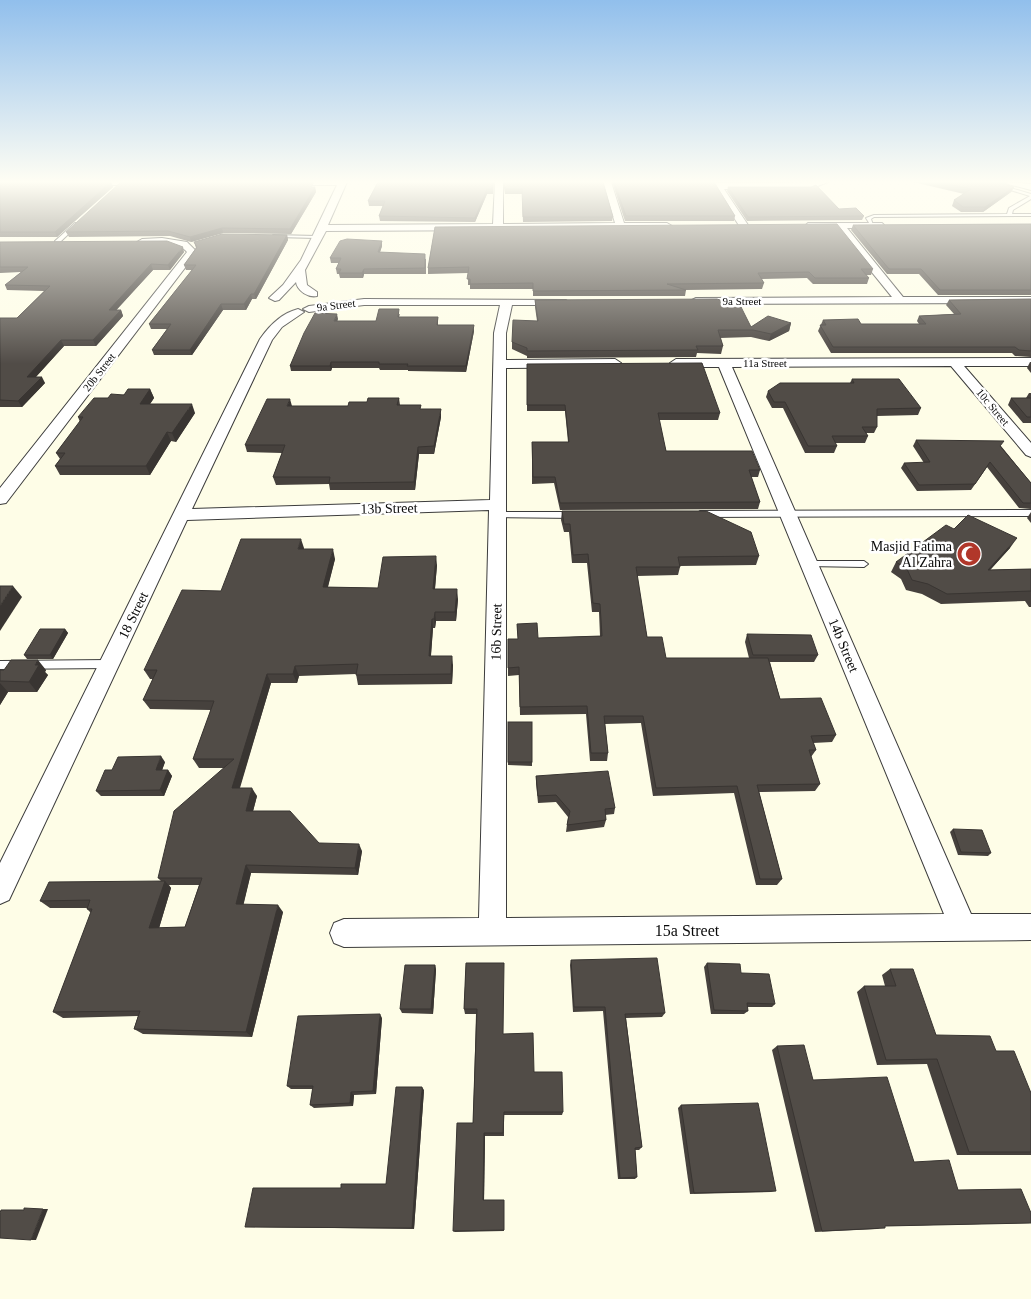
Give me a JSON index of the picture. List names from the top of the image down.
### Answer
{
  "streets": {
    "street": [
      "9a Street",
      "11a Street",
      "20b Street",
      "10c Street",
      "13b Street",
      "18 Street",
      "16b Street",
      "14b Street",
      "15a Street"
    ]
  },
  "crossings": [
    ["9a Street", "18 Street"],
    ["9a Street", "16b Street"],
    ["11a Street", "10c Street"],
    ["11a Street", "14b Street"],
    ["13b Street", "18 Street"],
    ["13b Street", "16b Street"],
    ["16b Street", "15a Street"],
    ["14b Street", "15a Street"]
  ],
  "places": {
    "mosque": ["Masjid Fatima Al Zahra"]
  }
}
